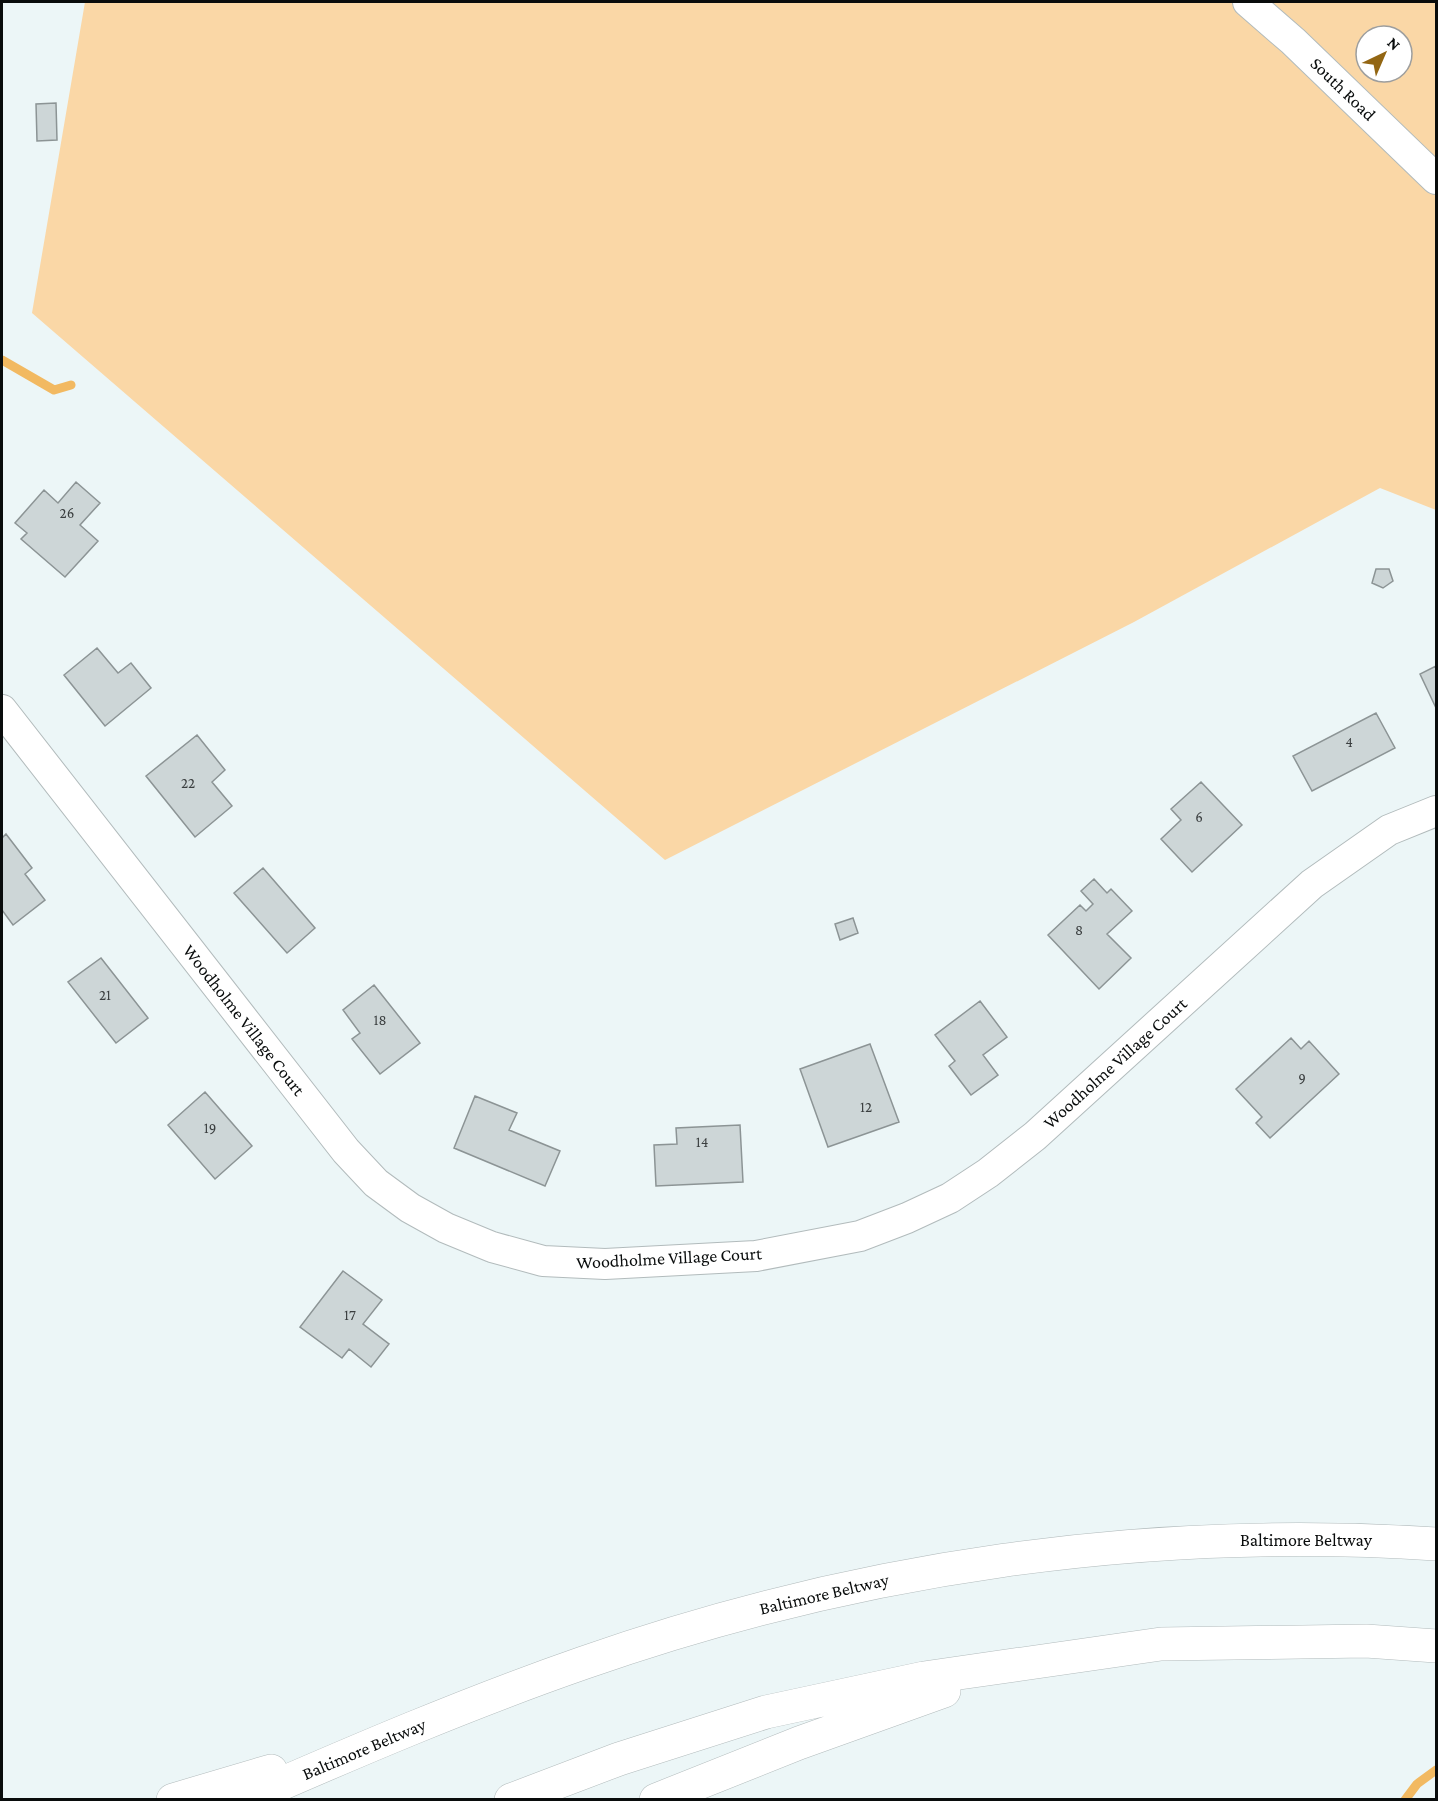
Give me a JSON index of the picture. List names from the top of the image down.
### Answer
{
  "streets": {
    "highway": ["Baltimore Beltway"],
    "street": ["South Road", "Woodholme Village Court"]
  },
  "house_numbers": [
    "26",
    "4",
    "22",
    "6",
    "8",
    "21",
    "18",
    "9",
    "12",
    "19",
    "14",
    "17"
  ],
  "north": "top right"
}
